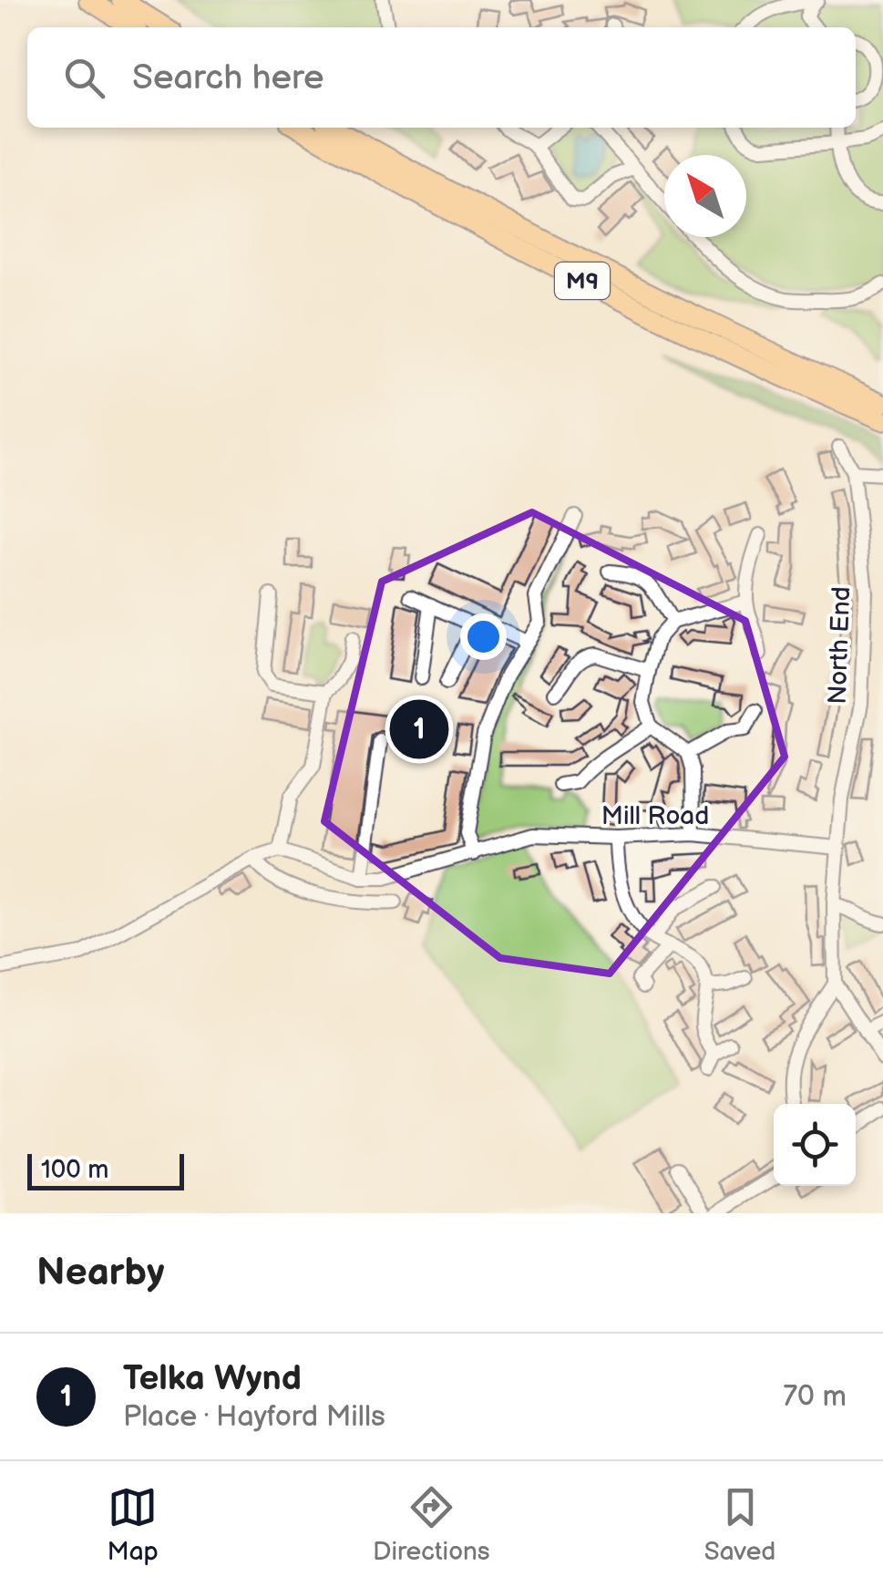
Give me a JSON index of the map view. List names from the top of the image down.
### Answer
{
  "streets": {
    "highway": ["M9"],
    "street": ["North End", "Mill Road"]
  },
  "crossings": [
    ["North End", "Mill Road"]
  ],
  "scale_bar": "100 m",
  "north": "top left",
  "page": {
    "search": "Search here",
    "pins": "1",
    "scale": "100 m",
    "heading": "Nearby",
    "list": [
      {
        "mark": "1",
        "name": "Telka Wynd",
        "note": "Place · Hayford Mills",
        "value": "70 m"
      }
    ],
    "nav": ["Map", "Directions", "Saved"]
  }
}
